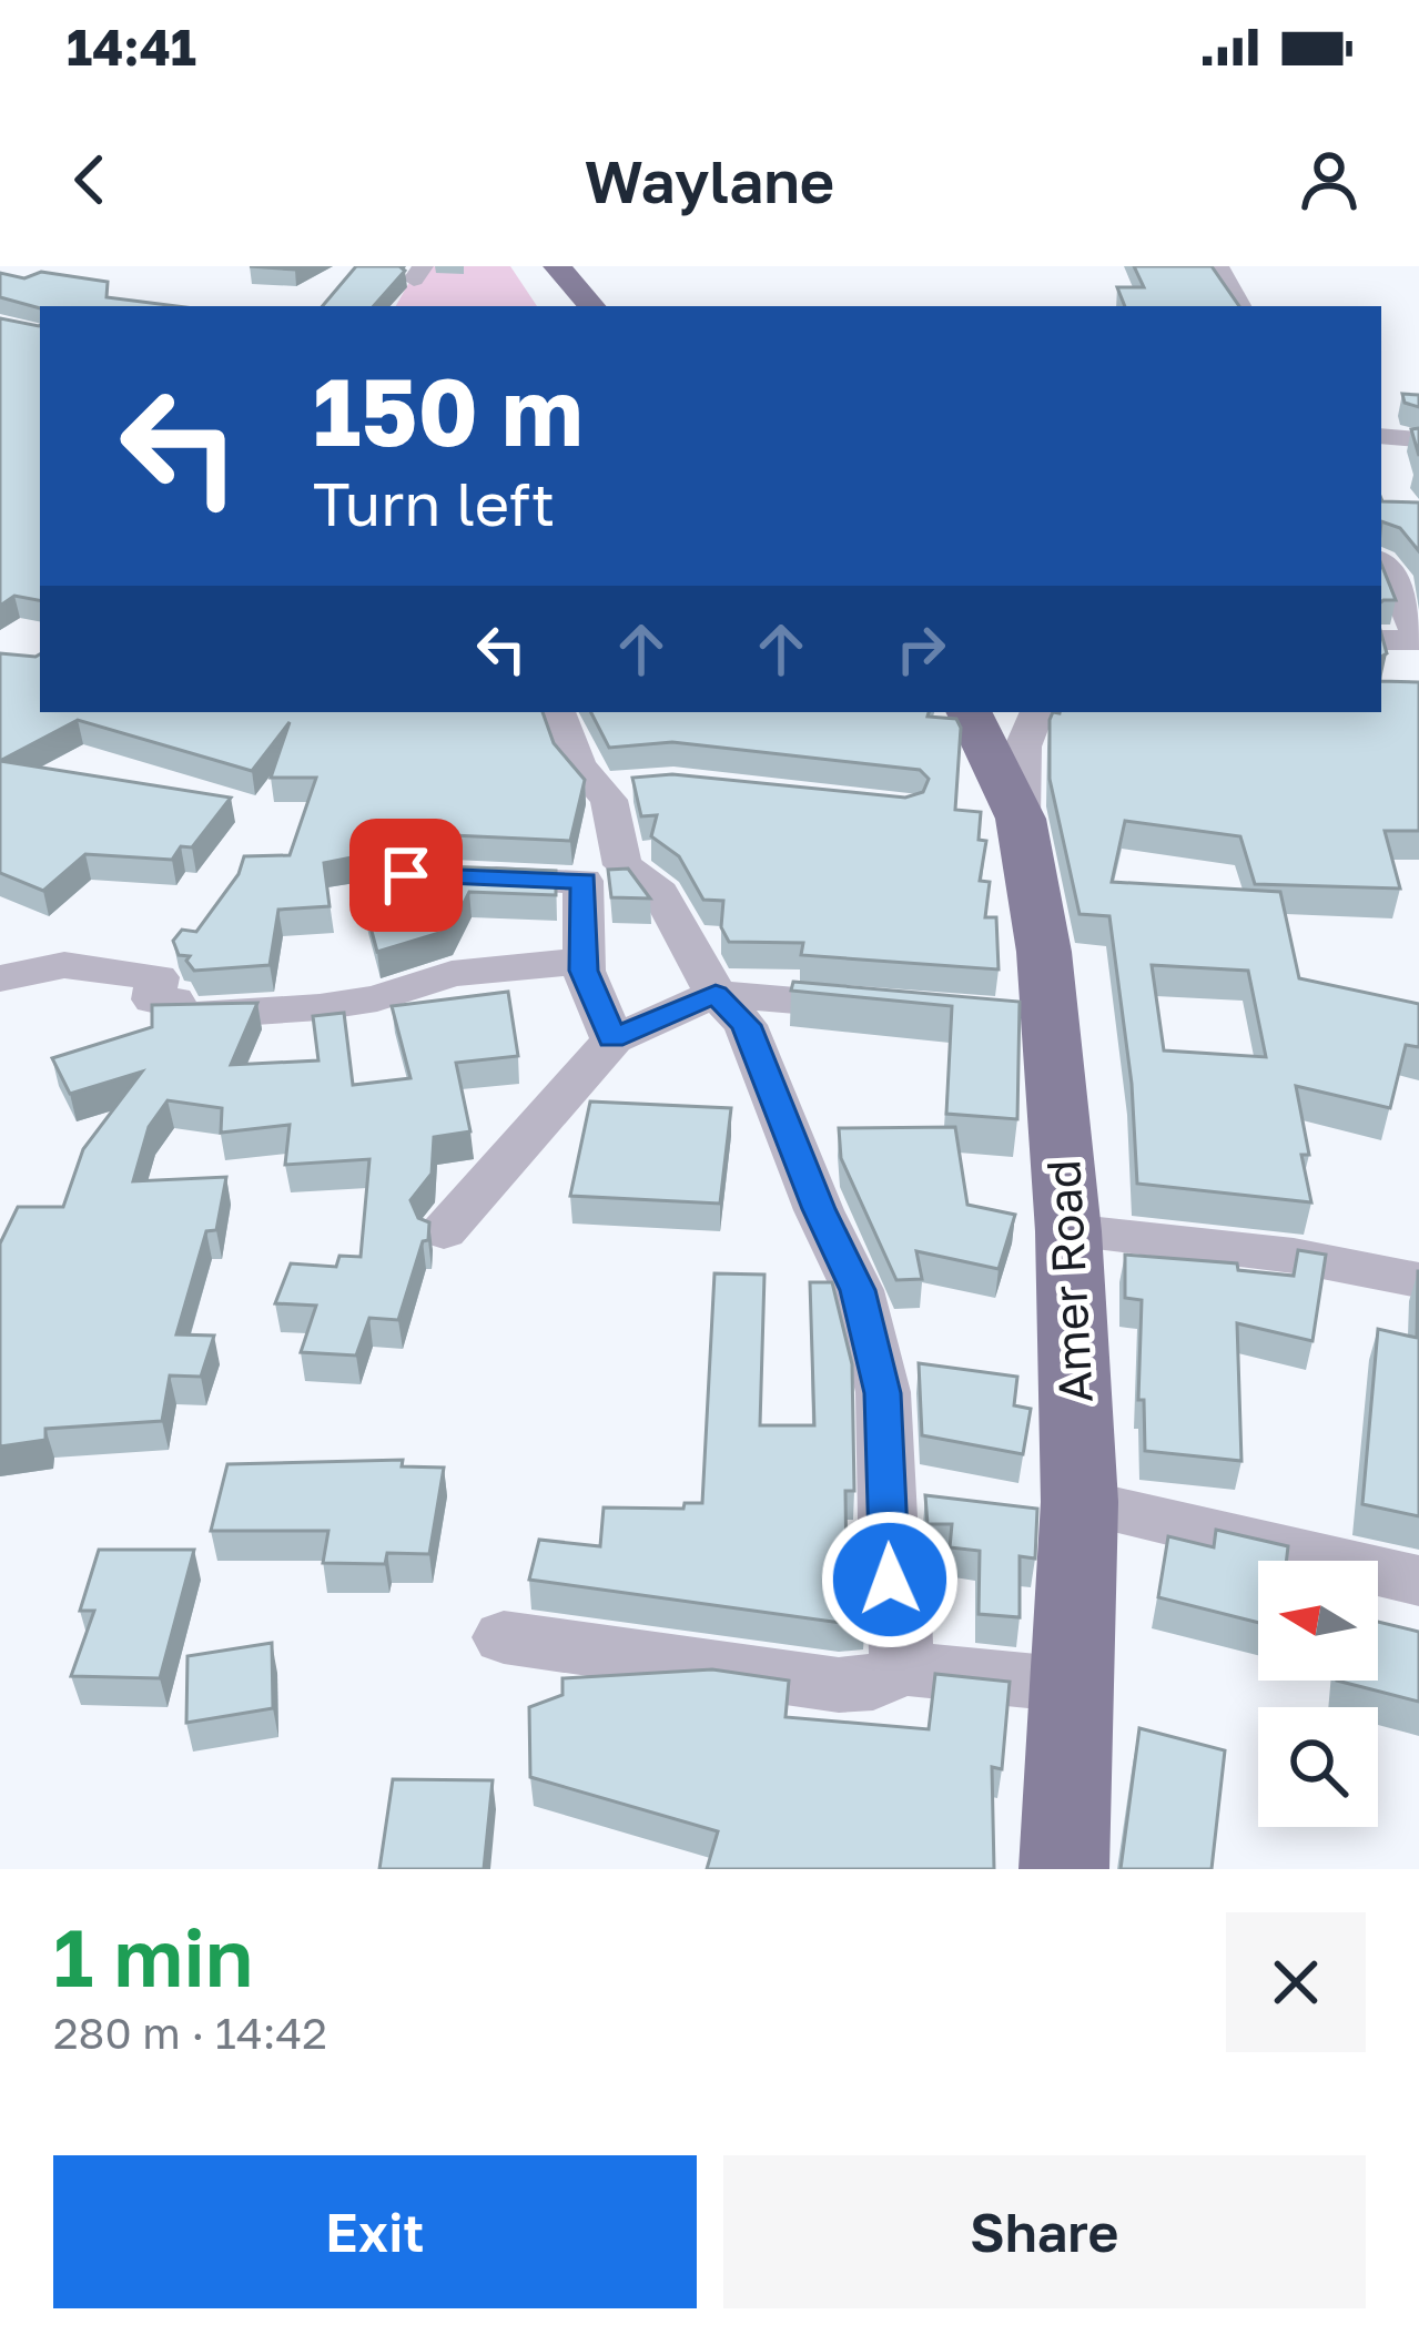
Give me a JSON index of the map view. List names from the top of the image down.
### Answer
{
  "streets": {
    "main road": ["Amer Road"]
  },
  "north": "left",
  "page": {
    "status": "14:41",
    "header": "Waylane",
    "turn": ["150 m", "Turn left"],
    "heading": ["1 min", "280 m · 14:42"],
    "buttons": ["Exit", "Share"]
  }
}
